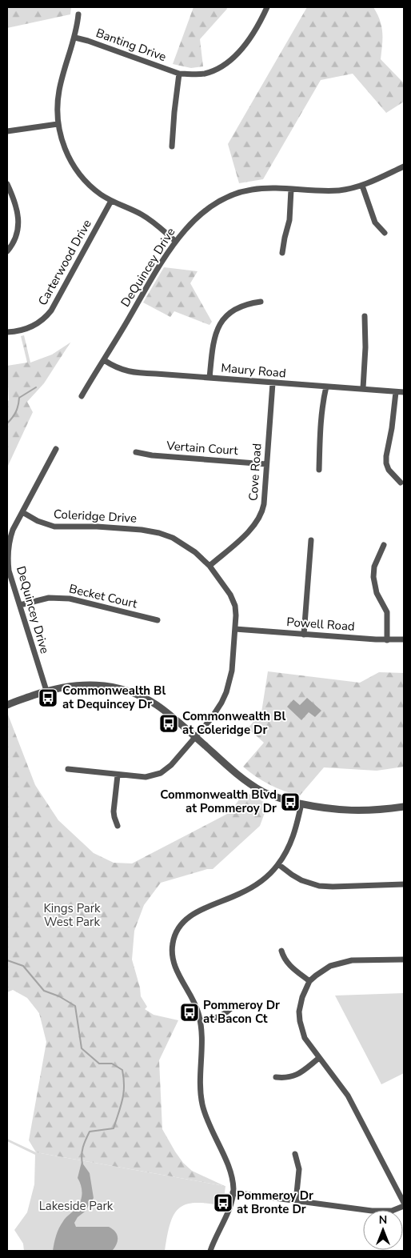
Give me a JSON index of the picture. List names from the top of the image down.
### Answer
{
  "streets": {
    "street": [
      "Banting Drive",
      "Carterwood Drive",
      "DeQuincey Drive",
      "Maury Road",
      "Vertain Court",
      "Cove Road",
      "Coleridge Drive",
      "Becket Court",
      "Powell Road"
    ]
  },
  "crossings": [
    ["DeQuincey Drive", "Maury Road"],
    ["DeQuincey Drive", "Coleridge Drive"],
    ["DeQuincey Drive", "Becket Court"],
    ["Maury Road", "Cove Road"],
    ["Vertain Court", "Cove Road"],
    ["Cove Road", "Coleridge Drive"],
    ["Coleridge Drive", "Powell Road"]
  ],
  "parks": ["Kings Park West Park", "Lakeside Park"],
  "places": {
    "bus stop": [
      "Commonwealth Bl at Dequincey Dr",
      "Commonwealth Bl at Coleridge Dr",
      "Commonwealth Blvd at Pommeroy Dr",
      "Pommeroy Dr at Bacon Ct",
      "Pommeroy Dr at Bronte Dr"
    ]
  },
  "north": "top"
}
